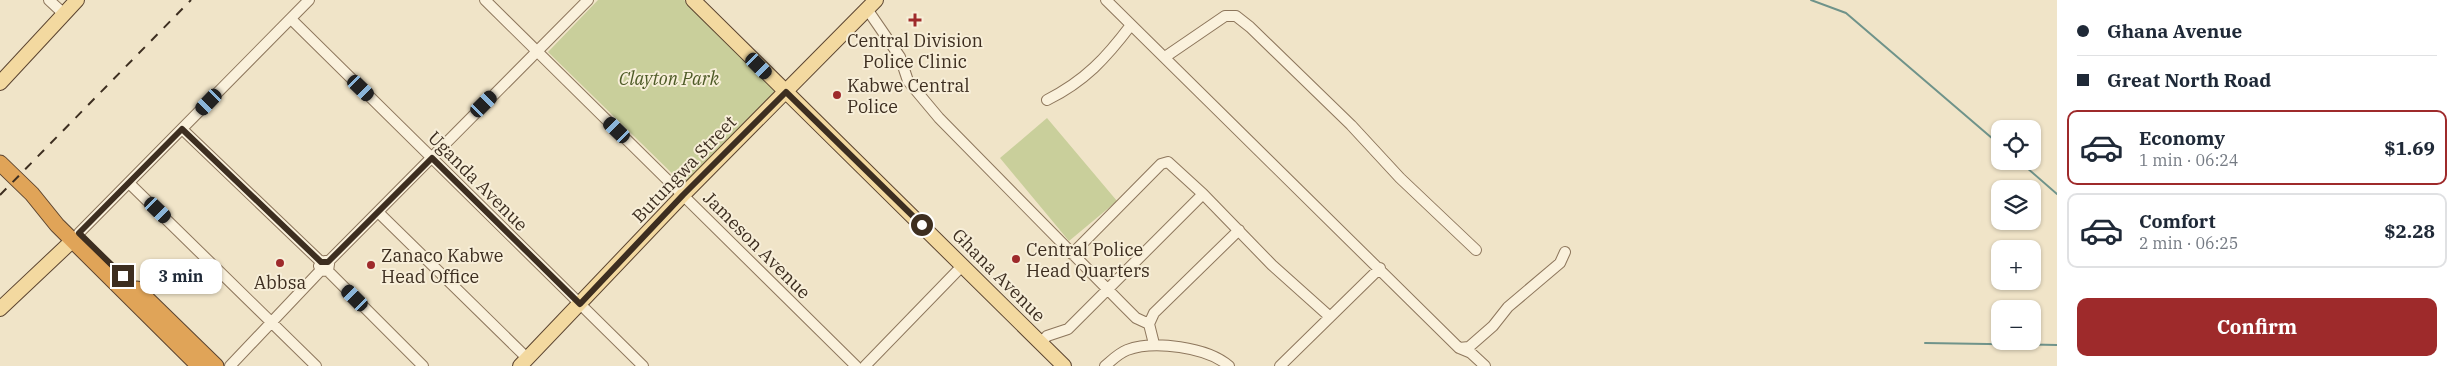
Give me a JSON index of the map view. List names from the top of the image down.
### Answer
{
  "streets": {
    "main road": ["Butungwa Street", "Ghana Avenue"],
    "street": ["Uganda Avenue", "Jameson Avenue"]
  },
  "crossings": [
    ["Butungwa Street", "Uganda Avenue"],
    ["Butungwa Street", "Jameson Avenue"],
    ["Butungwa Street", "Ghana Avenue"]
  ],
  "parks": ["Clayton Park"],
  "places": {
    "health": ["Central Division Police Clinic"],
    "other": [
      "Kabwe Central Police",
      "Central Police Head Quarters",
      "Abbsa",
      "Zanaco Kabwe Head Office"
    ]
  },
  "page": {
    "banner": ["Ghana Avenue", "Great North Road"],
    "list": [
      {
        "name": "Economy",
        "note": "1 min · 06:24",
        "value": "$1.69"
      },
      {
        "name": "Comfort",
        "note": "2 min · 06:25",
        "value": "$2.28"
      }
    ],
    "map_buttons": ["+", "−"],
    "bubble": "3 min",
    "buttons": "Confirm"
  }
}
